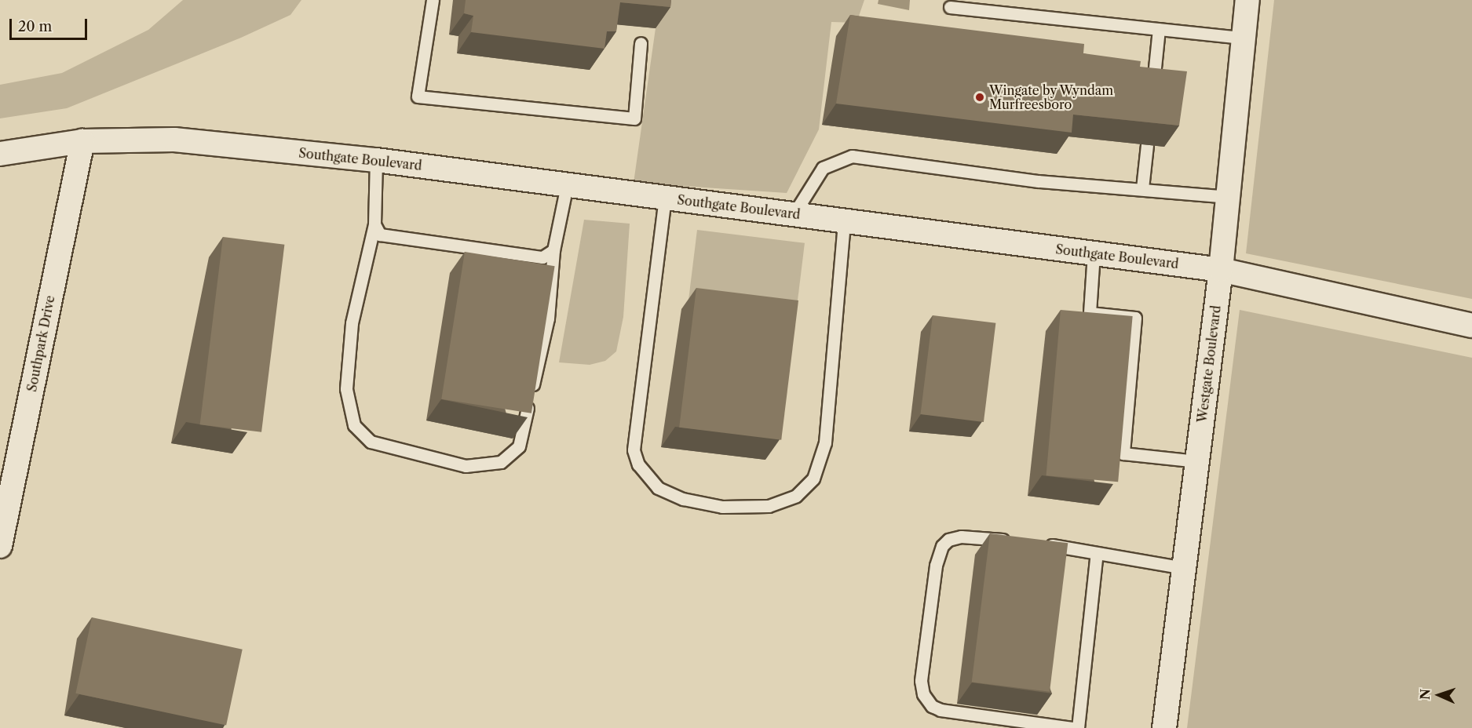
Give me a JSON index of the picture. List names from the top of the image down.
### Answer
{
  "streets": {
    "street": ["Southgate Boulevard", "Southpark Drive", "Westgate Boulevard"]
  },
  "crossings": [
    ["Southgate Boulevard", "Southpark Drive"],
    ["Southgate Boulevard", "Westgate Boulevard"]
  ],
  "places": ["Wingate by Wyndam Murfreesboro"],
  "scale_bar": "20 m",
  "north": "left"
}
